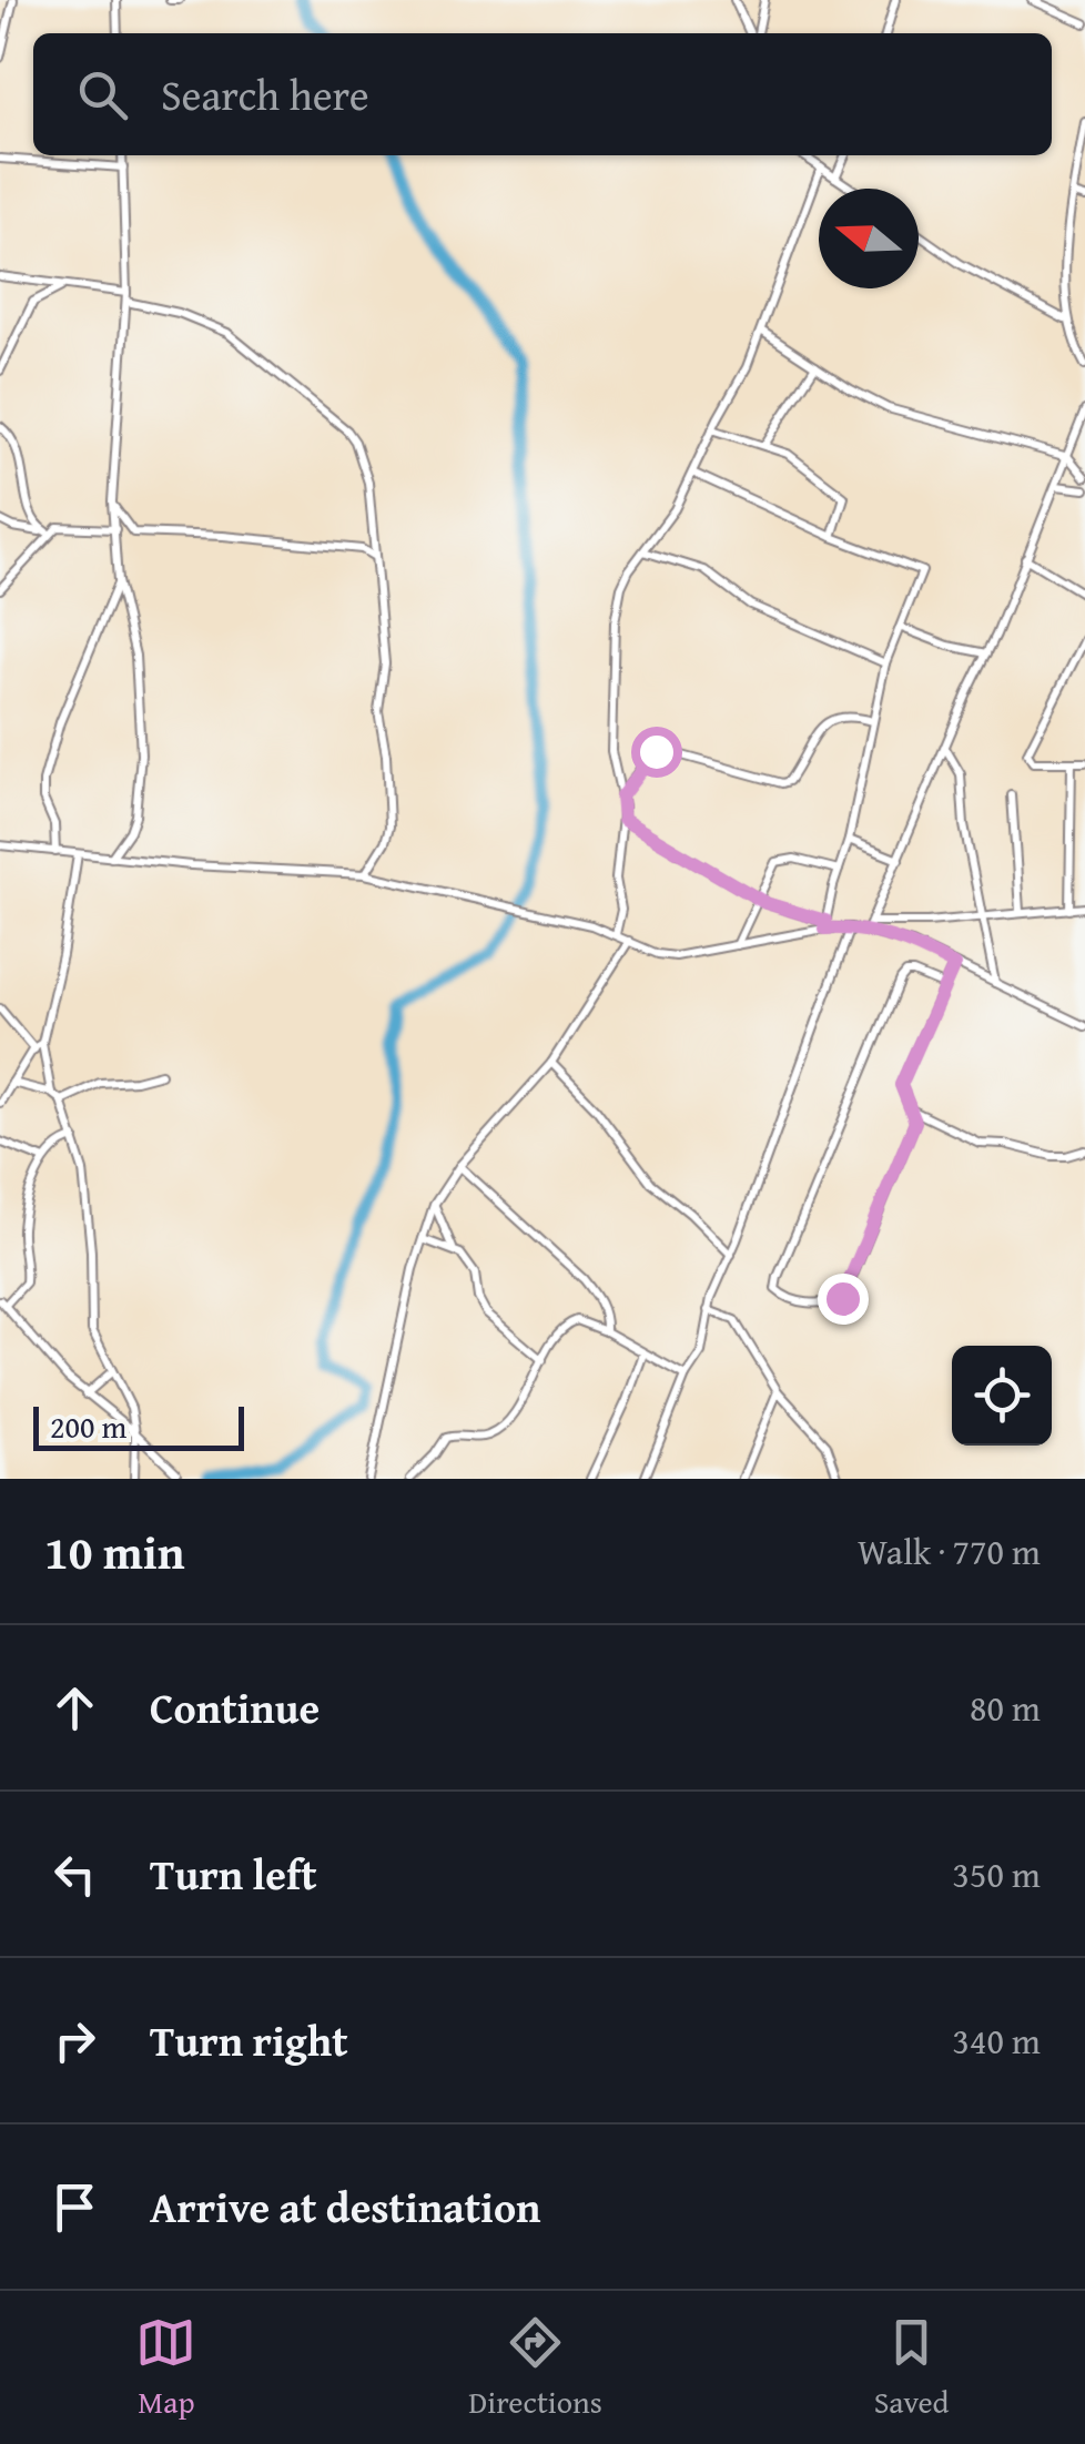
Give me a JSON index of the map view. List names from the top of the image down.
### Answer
{
  "scale_bar": "200 m",
  "north": "left",
  "page": {
    "search": "Search here",
    "scale": "200 m",
    "heading": ["10 min", "Walk · 770 m"],
    "list": [
      ["Continue", "80 m"],
      ["Turn left", "350 m"],
      ["Turn right", "340 m"],
      "Arrive at destination"
    ],
    "nav": ["Map", "Directions", "Saved"]
  }
}
